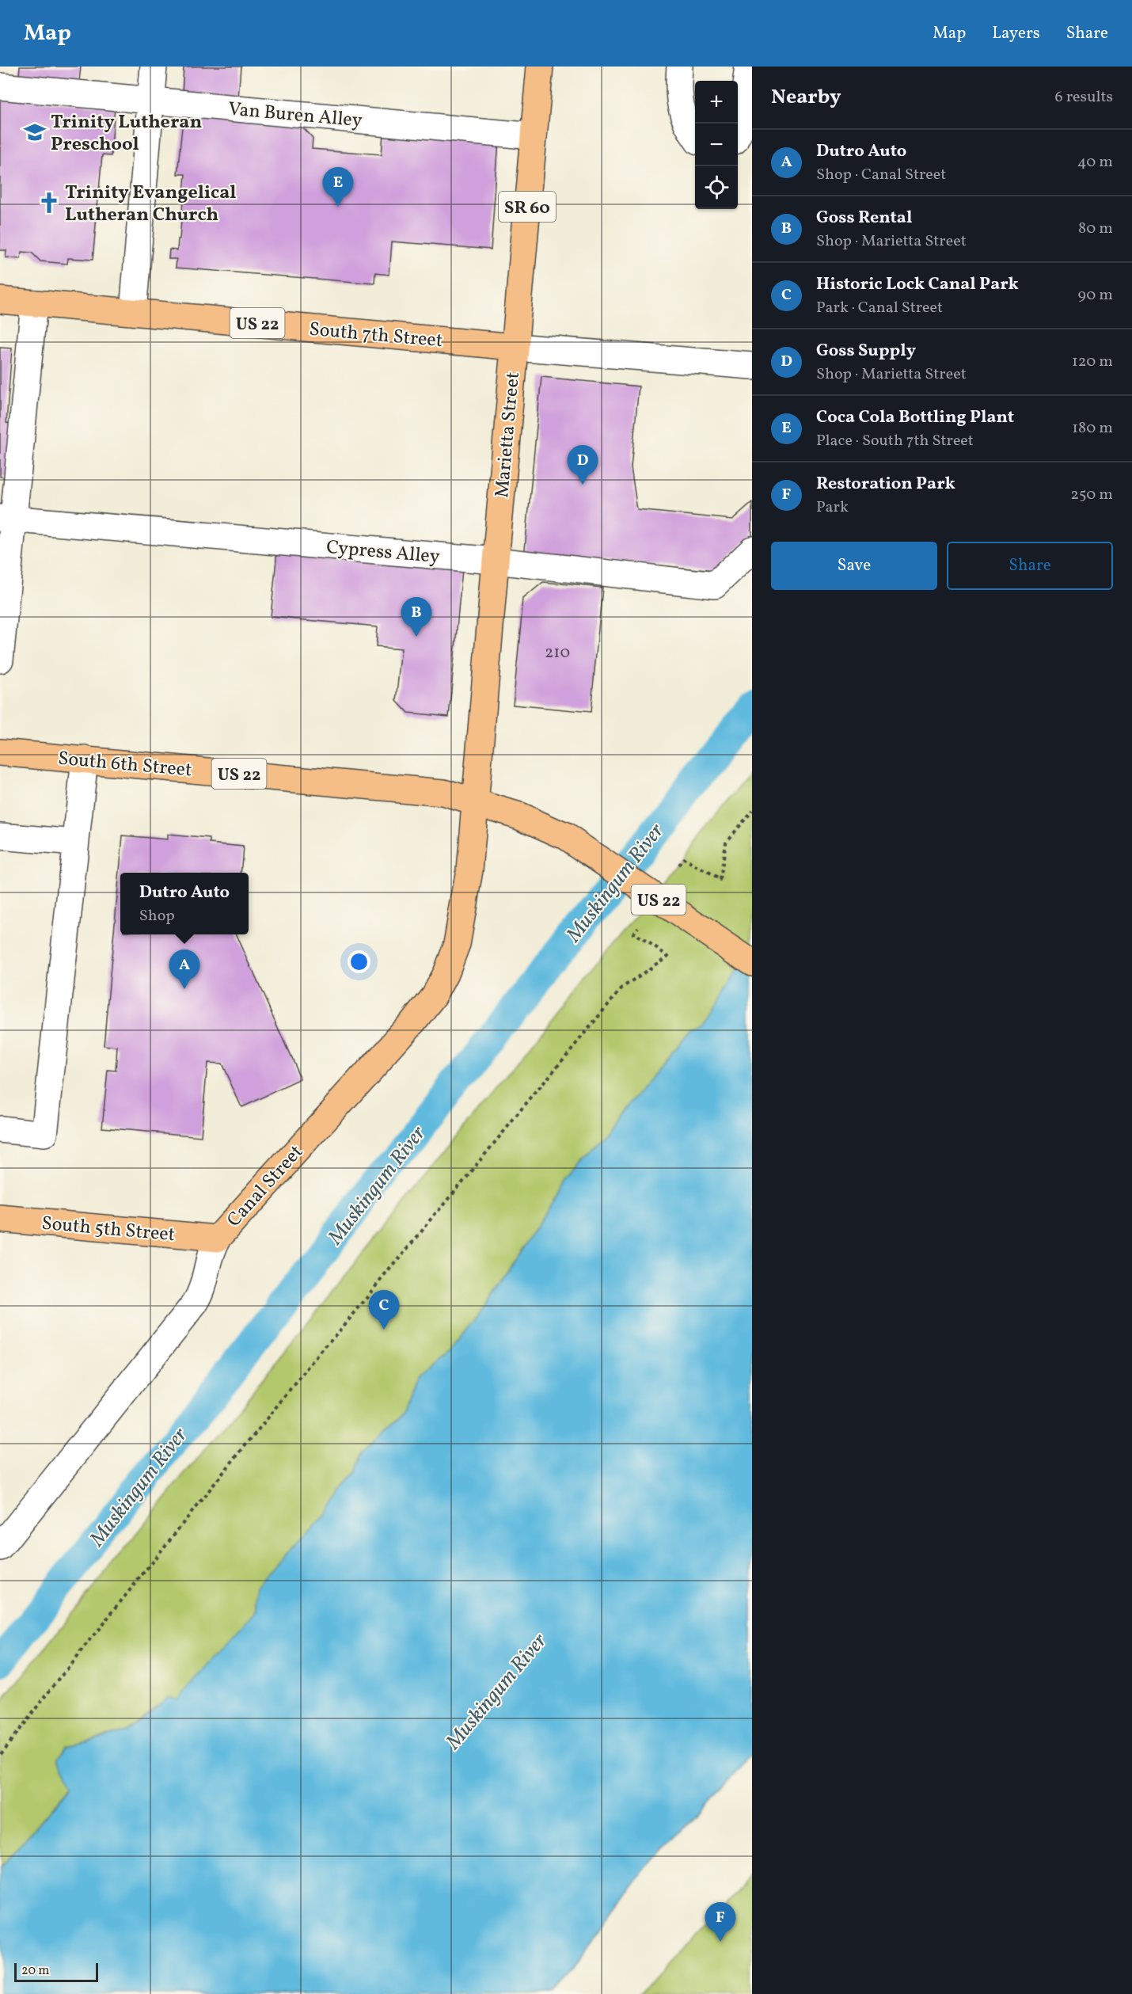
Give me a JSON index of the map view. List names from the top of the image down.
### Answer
{
  "streets": {
    "main road": [
      "SR 60",
      "US 22",
      "South 7th Street",
      "Marietta Street",
      "South 6th Street",
      "Canal Street",
      "South 5th Street"
    ],
    "street": ["Van Buren Alley", "Cypress Alley"]
  },
  "crossings": [
    ["Van Buren Alley", "Marietta Street"],
    ["US 22", "Marietta Street"],
    ["US 22", "South 6th Street"],
    ["US 22", "Canal Street"],
    ["South 7th Street", "Marietta Street"],
    ["Marietta Street", "Cypress Alley"],
    ["Marietta Street", "South 6th Street"],
    ["Marietta Street", "Canal Street"],
    ["South 6th Street", "Canal Street"],
    ["Canal Street", "South 5th Street"]
  ],
  "water": ["Muskingum River"],
  "places": {
    "school or university": ["Trinity Lutheran Preschool"],
    "church": ["Trinity Evangelical Lutheran Church"]
  },
  "house_numbers": ["210"],
  "scale_bar": "20 m",
  "page": {
    "header": "Map",
    "nav": ["Map", "Layers", "Share"],
    "heading": ["Nearby", "6 results"],
    "map_buttons": ["+", "−"],
    "list": [
      {
        "mark": "A",
        "name": "Dutro Auto",
        "note": "Shop · Canal Street",
        "value": "40 m"
      },
      {
        "mark": "B",
        "name": "Goss Rental",
        "note": "Shop · Marietta Street",
        "value": "80 m"
      },
      {
        "mark": "C",
        "name": "Historic Lock Canal Park",
        "note": "Park · Canal Street",
        "value": "90 m"
      },
      {
        "mark": "D",
        "name": "Goss Supply",
        "note": "Shop · Marietta Street",
        "value": "120 m"
      },
      {
        "mark": "E",
        "name": "Coca Cola Bottling Plant",
        "note": "Place · South 7th Street",
        "value": "180 m"
      },
      {
        "mark": "F",
        "name": "Restoration Park",
        "note": "Park",
        "value": "250 m"
      }
    ],
    "pins": [
      "E",
      "D",
      "B",
      "A",
      "C",
      "F"
    ],
    "buttons": ["Save", "Share"],
    "popup": ["Dutro Auto", "Shop"],
    "scale": "20 m"
  }
}
